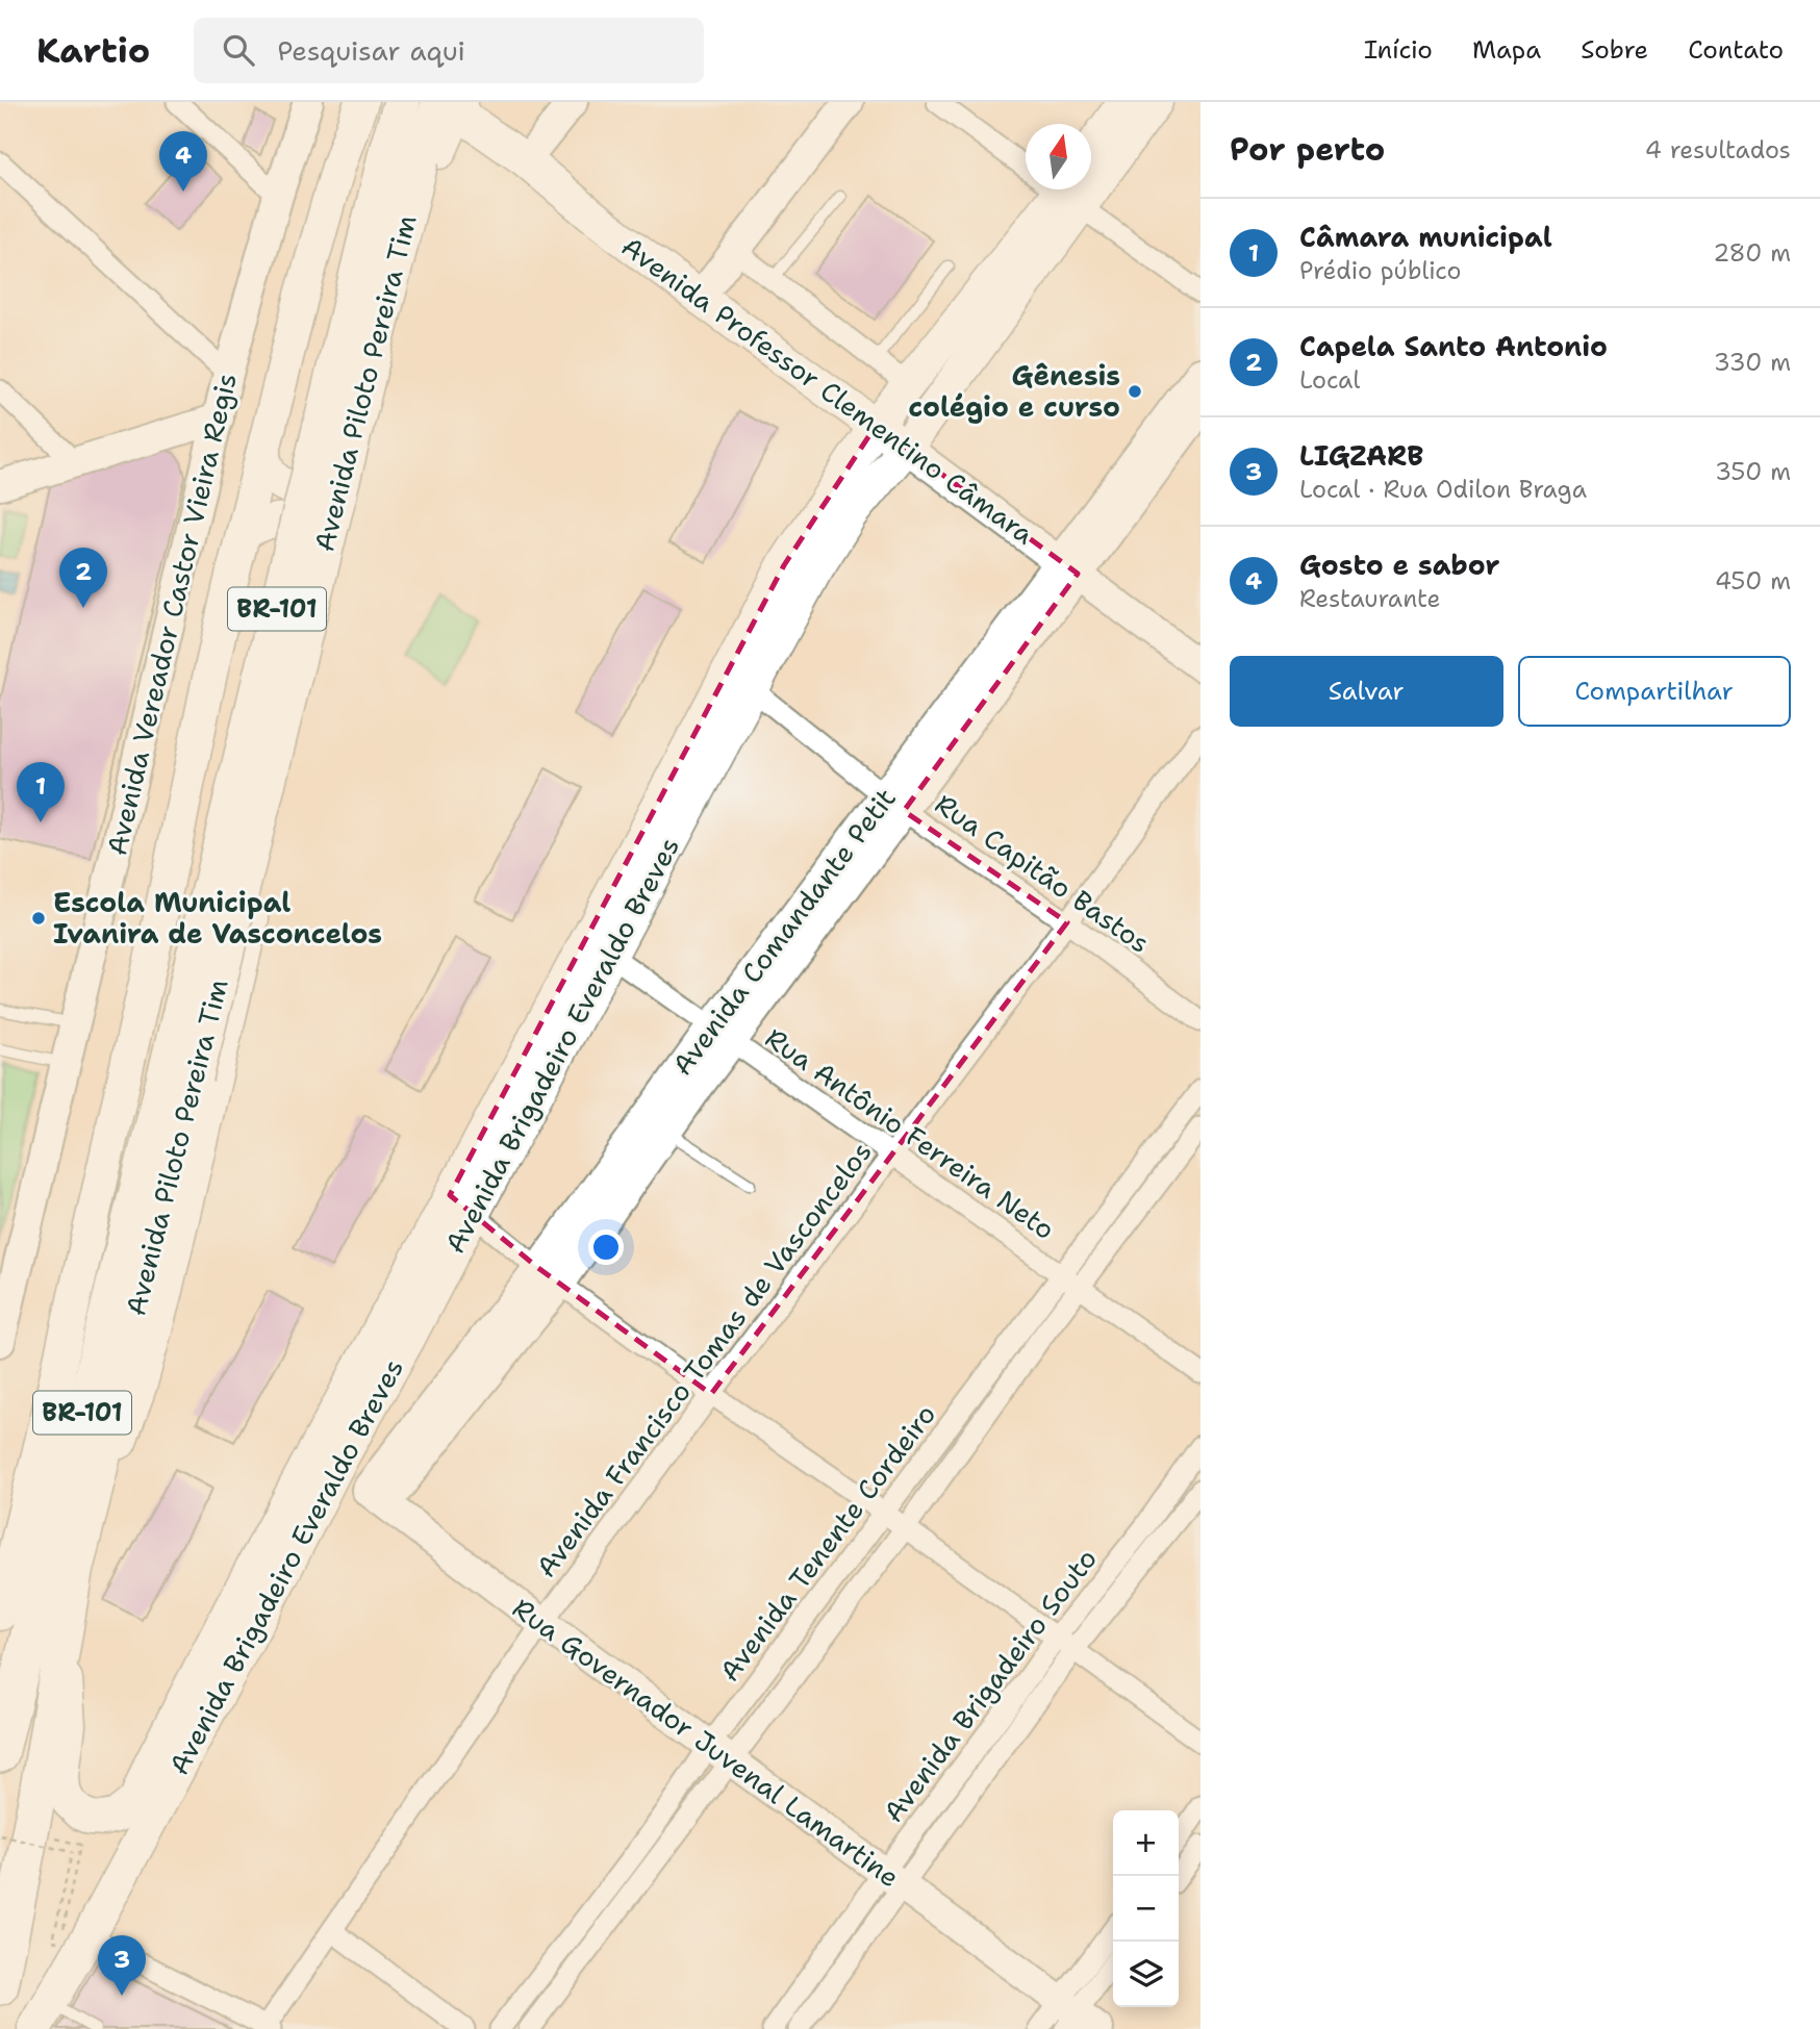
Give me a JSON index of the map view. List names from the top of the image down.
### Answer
{
  "streets": {
    "highway": ["Avenida Piloto Pereira Tim", "BR-101"],
    "main road": ["Avenida Professor Clementino Câmara", "Avenida Brigadeiro Everaldo Breves"],
    "street": [
      "Avenida Vereador Castor Vieira Regis",
      "Rua Capitão Bastos",
      "Avenida Comandante Petit",
      "Rua Antônio Ferreira Neto",
      "Avenida Francisco Tomas de Vasconcelos",
      "Avenida Tenente Cordeiro",
      "Avenida Brigadeiro Souto",
      "Rua Governador Juvenal Lamartine"
    ]
  },
  "crossings": [
    ["Avenida Piloto Pereira Tim", "Avenida Professor Clementino Câmara"],
    ["Avenida Piloto Pereira Tim", "Avenida Brigadeiro Everaldo Breves"],
    ["Avenida Professor Clementino Câmara", "Avenida Comandante Petit"],
    ["Avenida Professor Clementino Câmara", "Avenida Brigadeiro Everaldo Breves"],
    ["Rua Capitão Bastos", "Avenida Comandante Petit"],
    ["Rua Capitão Bastos", "Avenida Brigadeiro Everaldo Breves"],
    ["Rua Capitão Bastos", "Avenida Francisco Tomas de Vasconcelos"],
    ["Avenida Comandante Petit", "Rua Antônio Ferreira Neto"],
    ["Avenida Comandante Petit", "Rua Governador Juvenal Lamartine"],
    ["Avenida Brigadeiro Everaldo Breves", "Rua Antônio Ferreira Neto"],
    ["Avenida Brigadeiro Everaldo Breves", "Rua Governador Juvenal Lamartine"],
    ["Rua Antônio Ferreira Neto", "Avenida Francisco Tomas de Vasconcelos"],
    ["Rua Antônio Ferreira Neto", "Avenida Tenente Cordeiro"],
    ["Avenida Francisco Tomas de Vasconcelos", "Rua Governador Juvenal Lamartine"],
    ["Avenida Tenente Cordeiro", "Rua Governador Juvenal Lamartine"],
    ["Avenida Brigadeiro Souto", "Rua Governador Juvenal Lamartine"]
  ],
  "places": ["Gênesis colégio e curso", "Escola Municipal Ivanira de Vasconcelos"],
  "north": "top",
  "page": {
    "header": "Kartio",
    "search": "Pesquisar aqui",
    "nav": [
      "Início",
      "Mapa",
      "Sobre",
      "Contato"
    ],
    "heading": ["Por perto", "4 resultados"],
    "pins": [
      "4",
      "2",
      "1",
      "3"
    ],
    "list": [
      {
        "mark": "1",
        "name": "Câmara municipal",
        "note": "Prédio público",
        "value": "280 m"
      },
      {
        "mark": "2",
        "name": "Capela Santo Antonio",
        "note": "Local",
        "value": "330 m"
      },
      {
        "mark": "3",
        "name": "LIGZARB",
        "note": "Local · Rua Odilon Braga",
        "value": "350 m"
      },
      {
        "mark": "4",
        "name": "Gosto e sabor",
        "note": "Restaurante",
        "value": "450 m"
      }
    ],
    "buttons": ["Salvar", "Compartilhar"],
    "map_buttons": ["+", "−"]
  }
}
